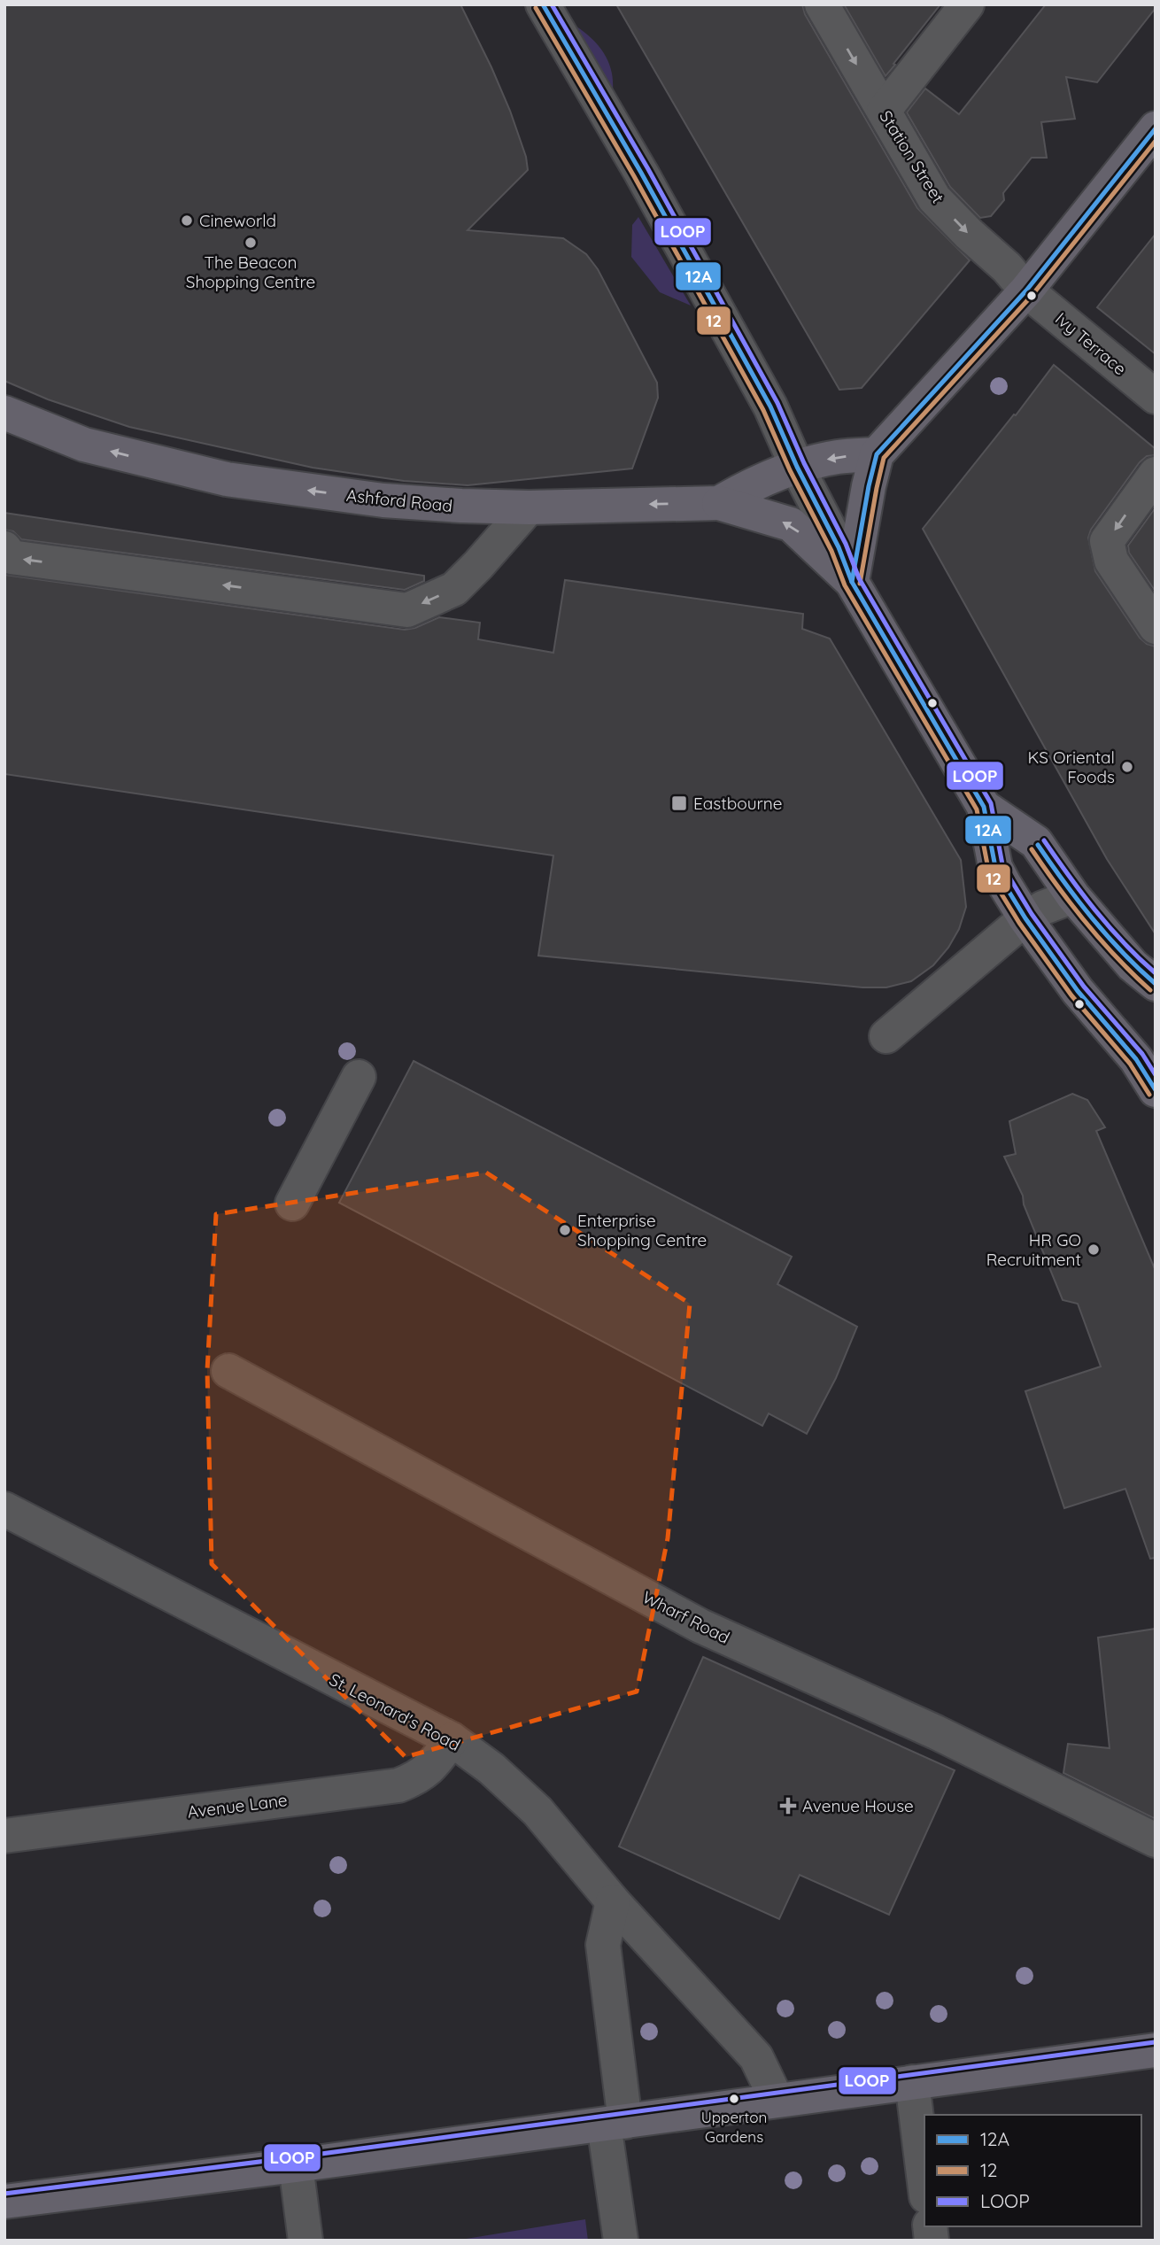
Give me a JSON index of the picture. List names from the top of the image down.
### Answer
{
  "streets": {
    "main road": ["Ashford Road"],
    "street": [
      "Station Street",
      "Ivy Terrace",
      "Wharf Road",
      "St. Leonard's Road",
      "Avenue Lane"
    ]
  },
  "crossings": [
    ["Station Street", "Ivy Terrace"],
    ["St. Leonard's Road", "Avenue Lane"]
  ],
  "one_way": ["Ashford Road"],
  "places": {
    "other": [
      "Cineworld",
      "The Beacon Shopping Centre",
      "KS Oriental Foods",
      "Enterprise Shopping Centre",
      "HR GO Recruitment",
      "Upperton Gardens"
    ],
    "transit": ["Eastbourne"],
    "health": ["Avenue House"]
  },
  "lines": ["transit line 12A", "transit line LOOP", "transit line 12"],
  "legend": ["12A", "12", "LOOP"]
}
